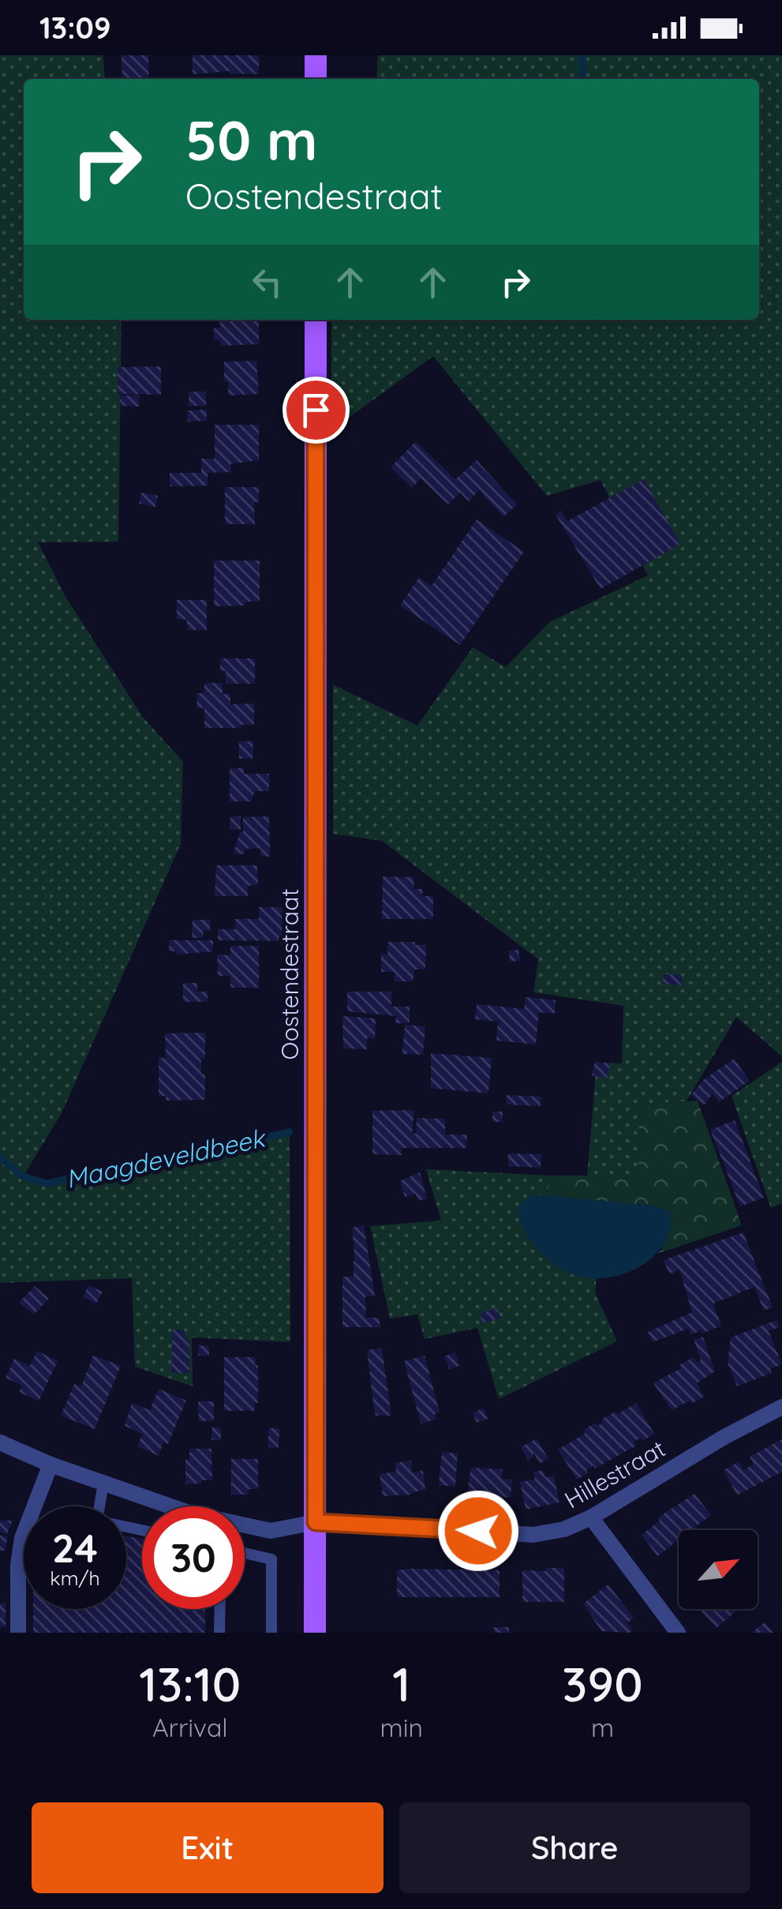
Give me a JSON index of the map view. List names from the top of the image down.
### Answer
{
  "streets": {
    "main road": ["Oostendestraat"],
    "street": ["Hillestraat"]
  },
  "crossings": [
    ["Oostendestraat", "Hillestraat"]
  ],
  "water": ["Maagdeveldbeek"],
  "north": "top right",
  "page": {
    "status": "13:09",
    "turn": ["50 m", "Oostendestraat"],
    "speed": "24 km/h",
    "limit": "30",
    "eta": [
      "13:10",
      "Arrival",
      "1",
      "min",
      "390",
      "m"
    ],
    "buttons": ["Exit", "Share"]
  }
}
